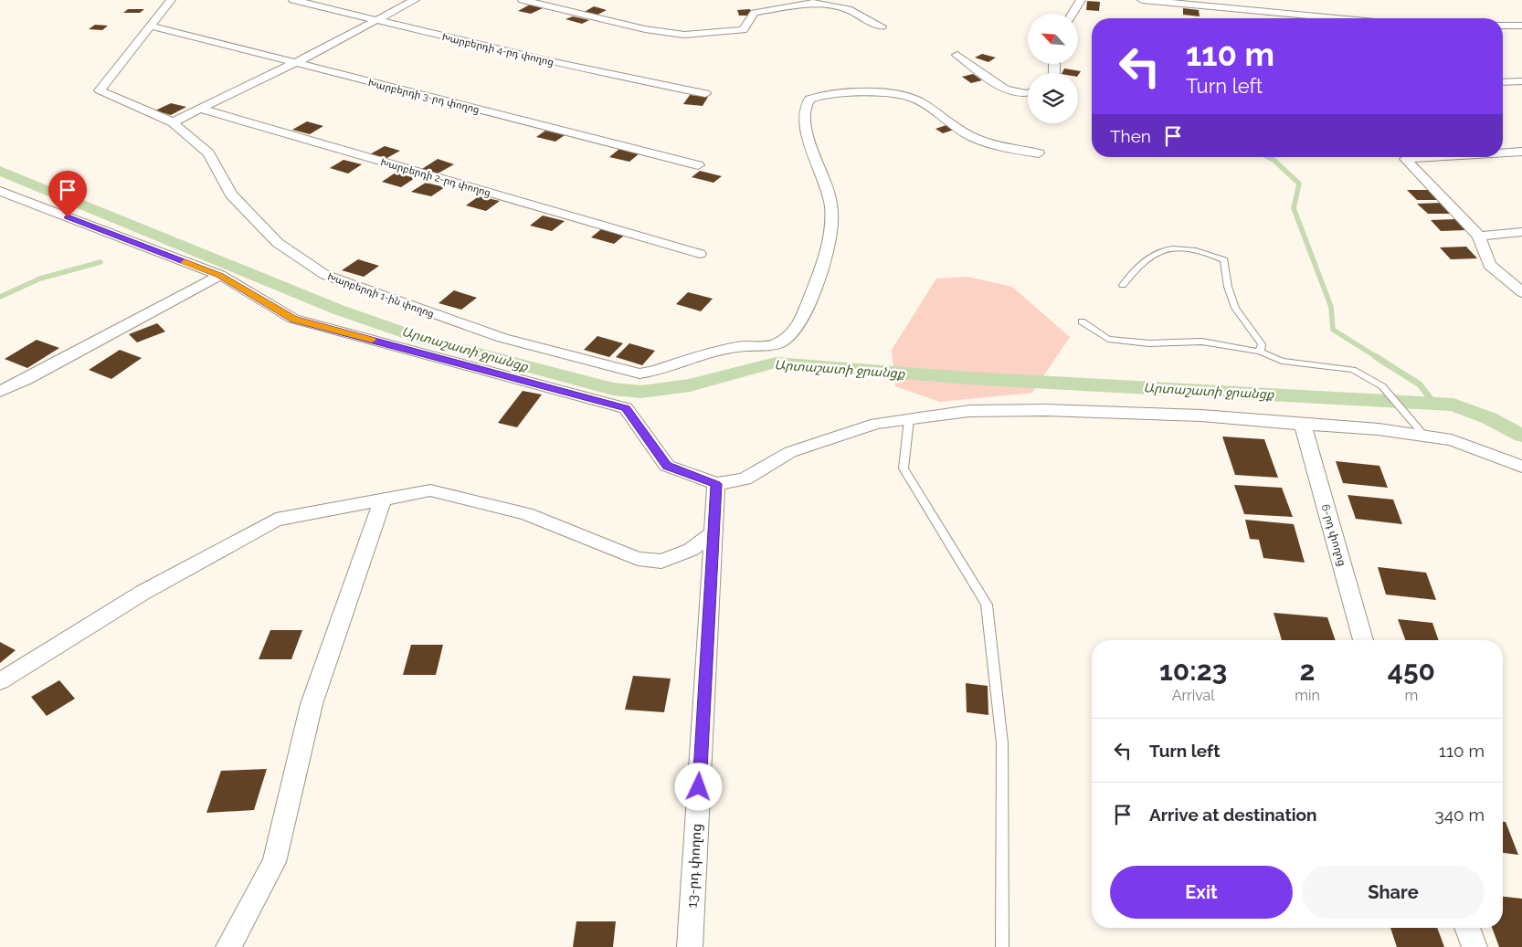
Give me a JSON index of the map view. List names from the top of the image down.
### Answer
{
  "streets": {
    "street": [
      "Խարբերդի 4-րդ փողոց",
      "Խարբերդի 3-րդ փողոց",
      "Խարբերդի 2-րդ փողոց",
      "Խարբերդի 1-ին փողոց",
      "6-րդ փողոց",
      "13-րդ փողոց"
    ]
  },
  "crossings": [
    ["Խարբերդի 3-րդ փողոց", "Խարբերդի 1-ին փողոց"]
  ],
  "water": ["Արտաշատի ջրանցք"],
  "north": "top left",
  "page": {
    "turn": ["110 m", "Turn left"],
    "then": "Then",
    "eta": [
      "10:23",
      "Arrival",
      "2",
      "min",
      "450",
      "m"
    ],
    "list": [
      {
        "name": "Turn left",
        "value": "110 m"
      },
      {
        "name": "Arrive at destination",
        "value": "340 m"
      }
    ],
    "buttons": ["Exit", "Share"]
  }
}
